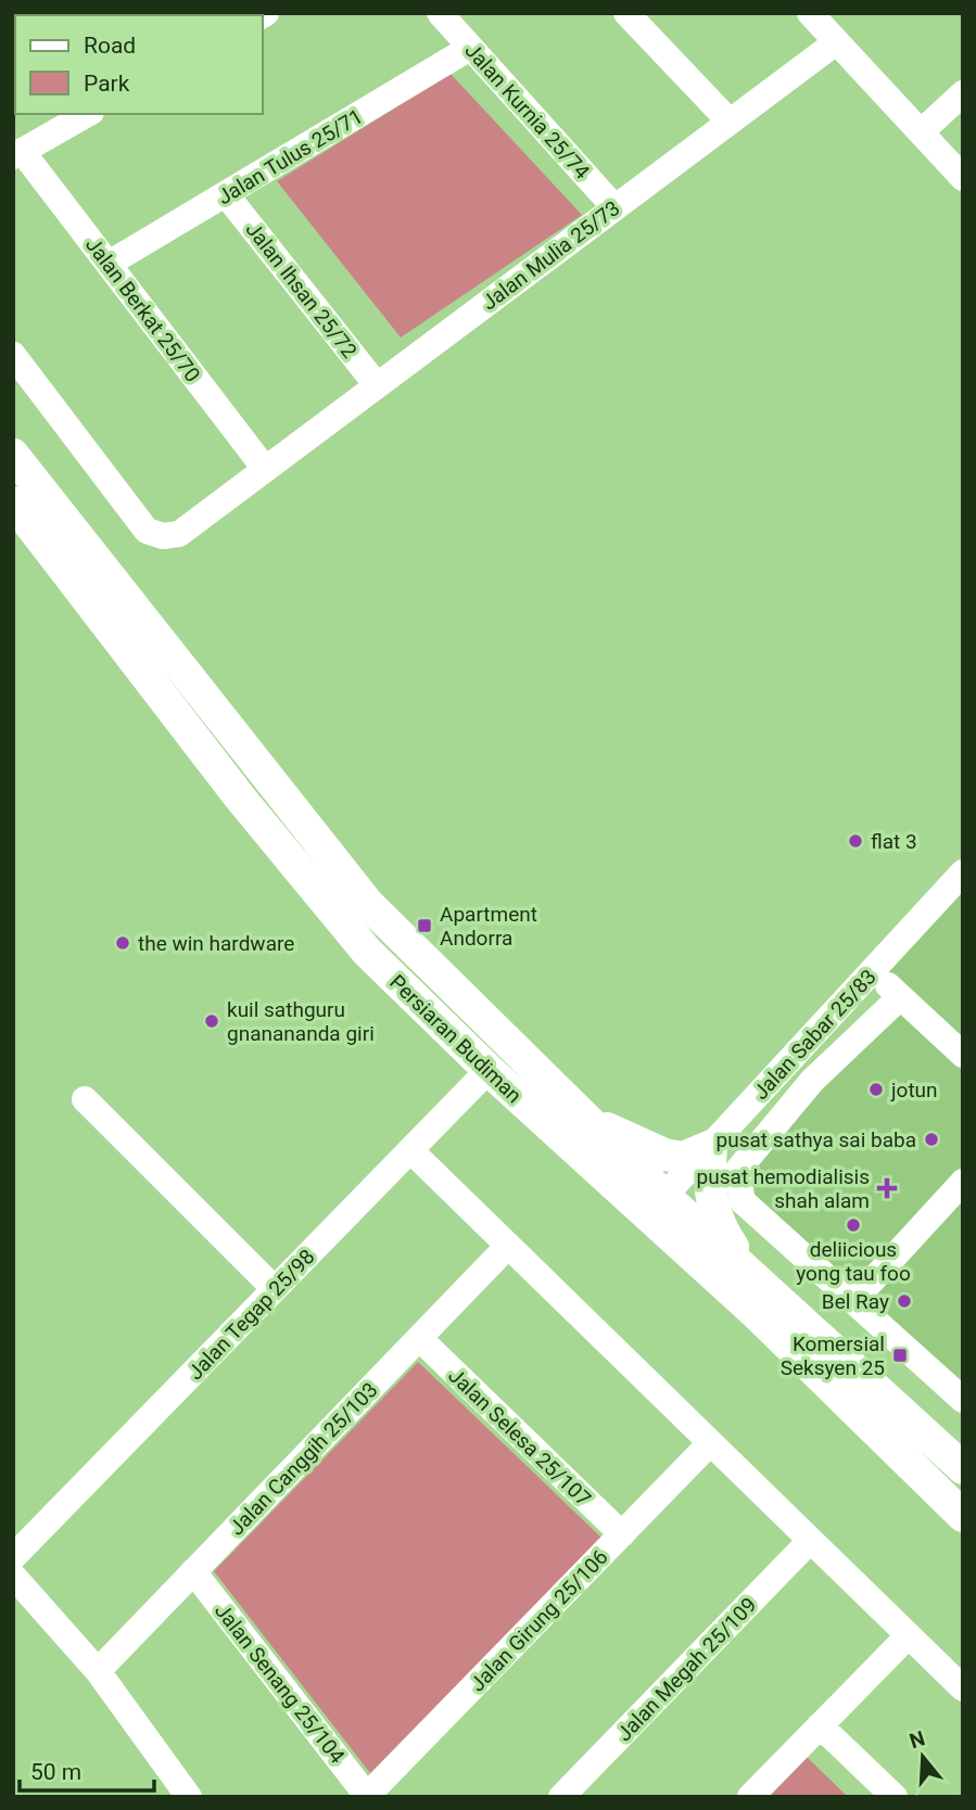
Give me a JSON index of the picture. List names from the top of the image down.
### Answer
{
  "streets": {
    "main road": ["Persiaran Budiman"],
    "street": [
      "Jalan Kurnia 25/74",
      "Jalan Tulus 25/71",
      "Jalan Mulia 25/73",
      "Jalan Ihsan 25/72",
      "Jalan Berkat 25/70",
      "Jalan Sabar 25/83",
      "Jalan Tegap 25/98",
      "Jalan Selesa 25/107",
      "Jalan Canggih 25/103",
      "Jalan Girung 25/106",
      "Jalan Megah 25/109",
      "Jalan Senang 25/104"
    ]
  },
  "crossings": [
    ["Jalan Kurnia 25/74", "Jalan Tulus 25/71"],
    ["Jalan Kurnia 25/74", "Jalan Mulia 25/73"],
    ["Jalan Tulus 25/71", "Jalan Ihsan 25/72"],
    ["Jalan Tulus 25/71", "Jalan Berkat 25/70"],
    ["Jalan Mulia 25/73", "Jalan Ihsan 25/72"],
    ["Jalan Mulia 25/73", "Jalan Berkat 25/70"],
    ["Jalan Sabar 25/83", "Persiaran Budiman"],
    ["Persiaran Budiman", "Jalan Tegap 25/98"],
    ["Jalan Selesa 25/107", "Jalan Canggih 25/103"],
    ["Jalan Selesa 25/107", "Jalan Girung 25/106"],
    ["Jalan Canggih 25/103", "Jalan Senang 25/104"],
    ["Jalan Girung 25/106", "Jalan Senang 25/104"]
  ],
  "places": {
    "other": [
      "flat 3",
      "the win hardware",
      "kuil sathguru gnanananda giri",
      "jotun",
      "pusat sathya sai baba",
      "deliicious yong tau foo",
      "Bel Ray"
    ],
    "transit": ["Apartment Andorra", "Komersial Seksyen 25"],
    "health": ["pusat hemodialisis shah alam"]
  },
  "legend": ["Road", "Park"],
  "scale_bar": "50 m",
  "north": "top"
}
